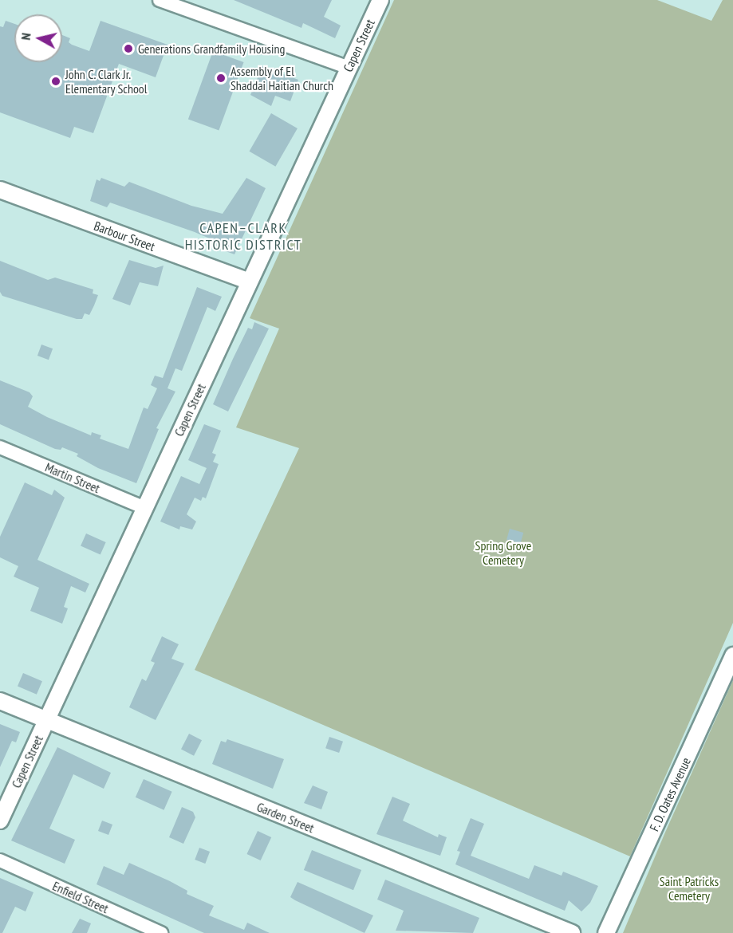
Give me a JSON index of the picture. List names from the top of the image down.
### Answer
{
  "streets": {
    "street": [
      "Capen Street",
      "Barbour Street",
      "Martin Street",
      "F. D. Oates Avenue",
      "Garden Street",
      "Enfield Street"
    ]
  },
  "crossings": [
    ["Capen Street", "Barbour Street"],
    ["Capen Street", "Martin Street"],
    ["Capen Street", "Garden Street"]
  ],
  "districts": ["CAPEN–CLARK HISTORIC DISTRICT"],
  "parks": ["Spring Grove Cemetery", "Saint Patricks Cemetery"],
  "places": ["Generations Grandfamily Housing", "Assembly of El Shaddai Haitian Church", "John C. Clark Jr. Elementary School"],
  "north": "left"
}
